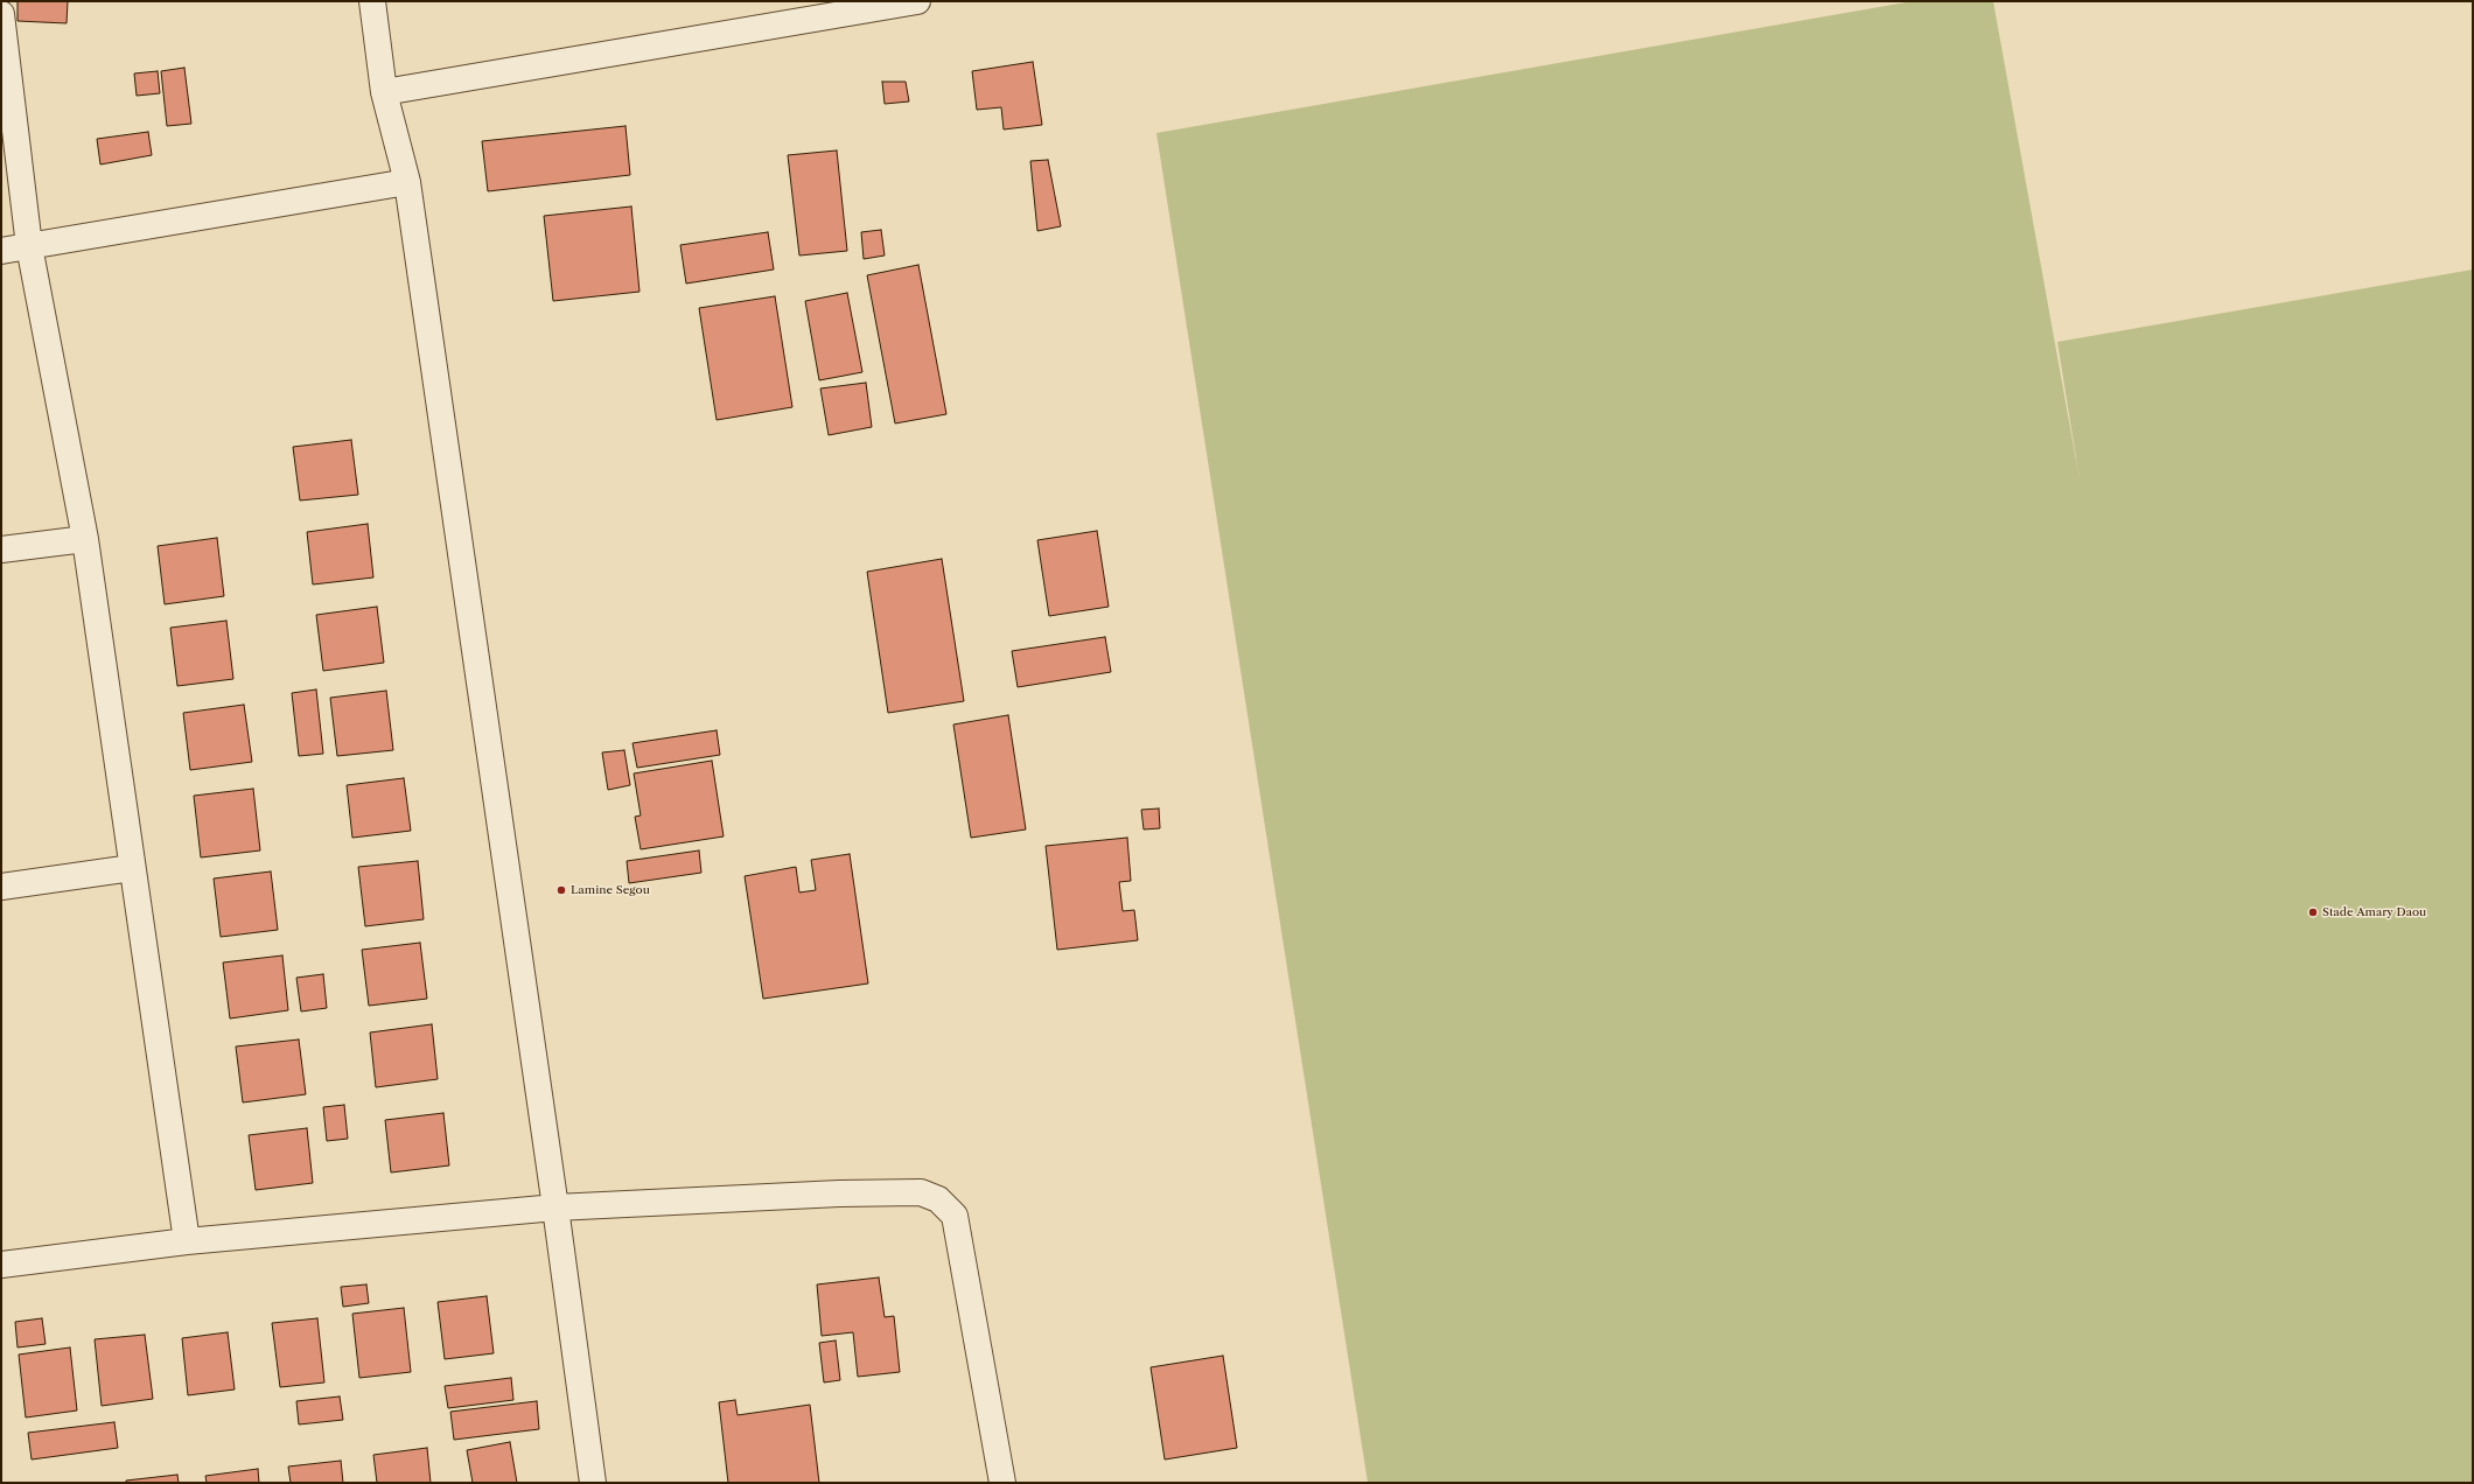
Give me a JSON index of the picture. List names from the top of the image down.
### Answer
{
  "places": ["Lamine Segou", "Stade Amary Daou"]
}
